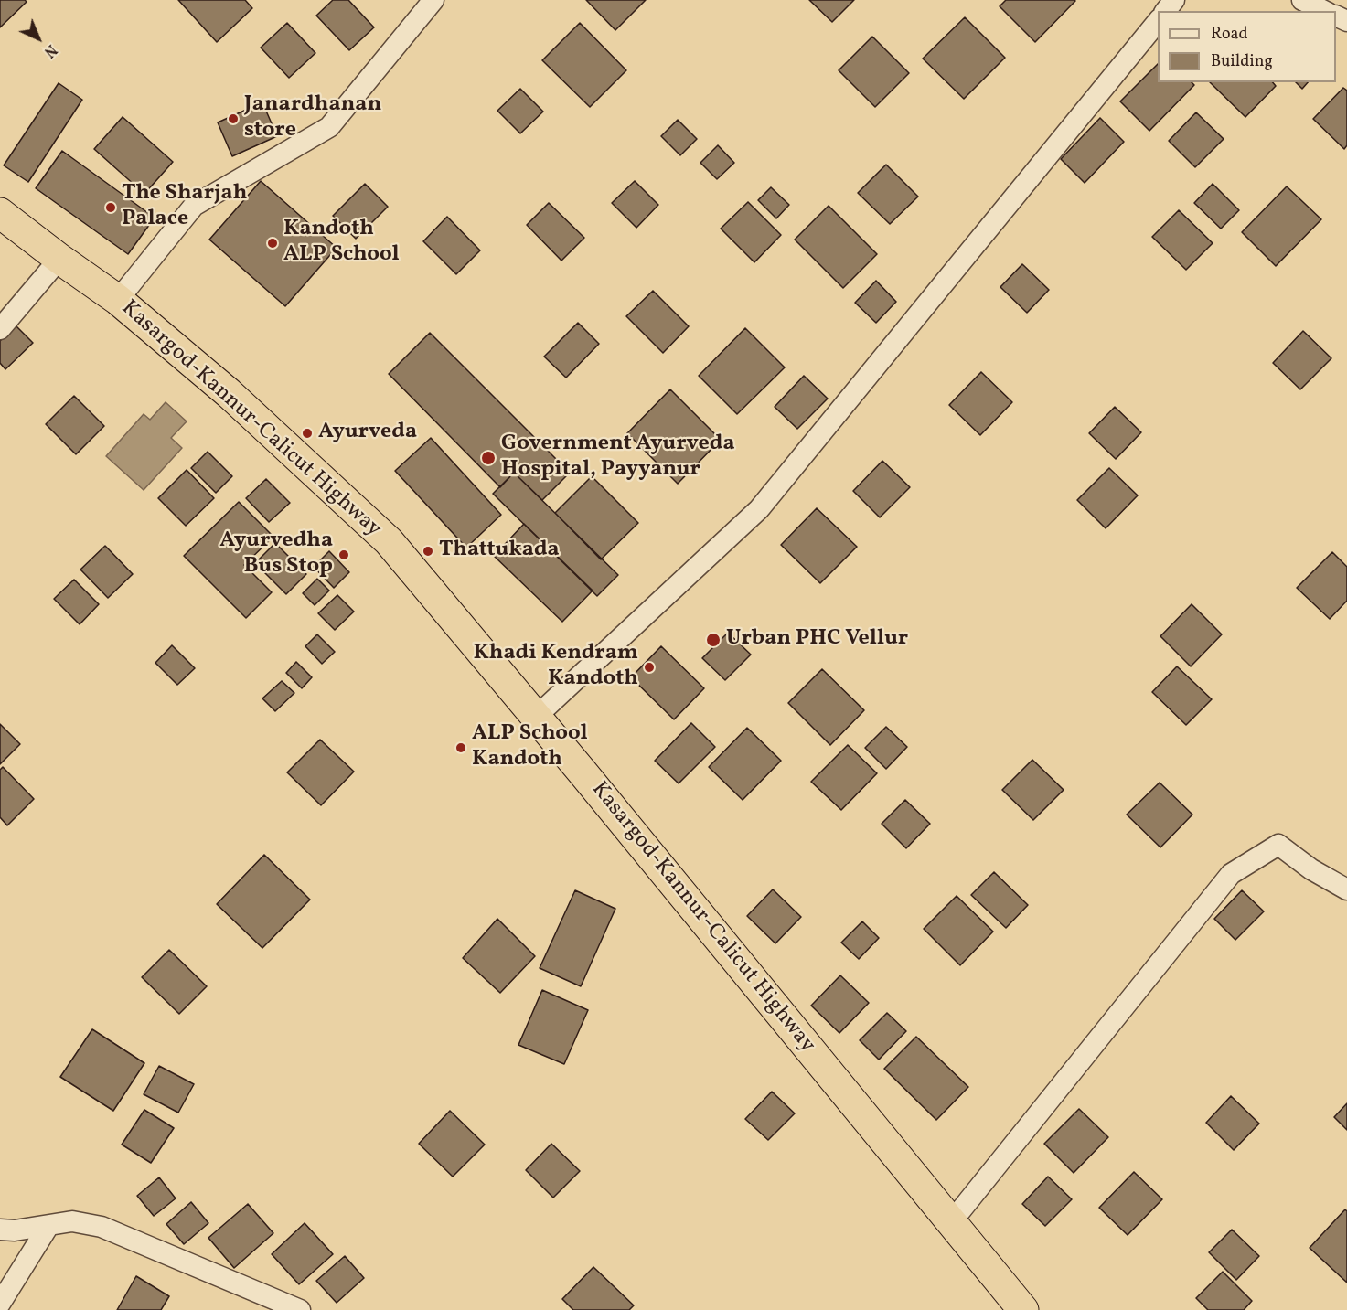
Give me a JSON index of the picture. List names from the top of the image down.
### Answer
{
  "streets": {
    "highway": ["Kasargod-Kannur-Calicut Highway"]
  },
  "places": [
    "Janardhanan store",
    "The Sharjah Palace",
    "Kandoth ALP School",
    "Ayurveda",
    "Government Ayurveda Hospital, Payyanur",
    "Thattukada",
    "Ayurvedha Bus Stop",
    "Urban PHC Vellur",
    "Khadi Kendram Kandoth",
    "ALP School Kandoth"
  ],
  "legend": ["Road", "Building"],
  "north": "bottom right"
}
